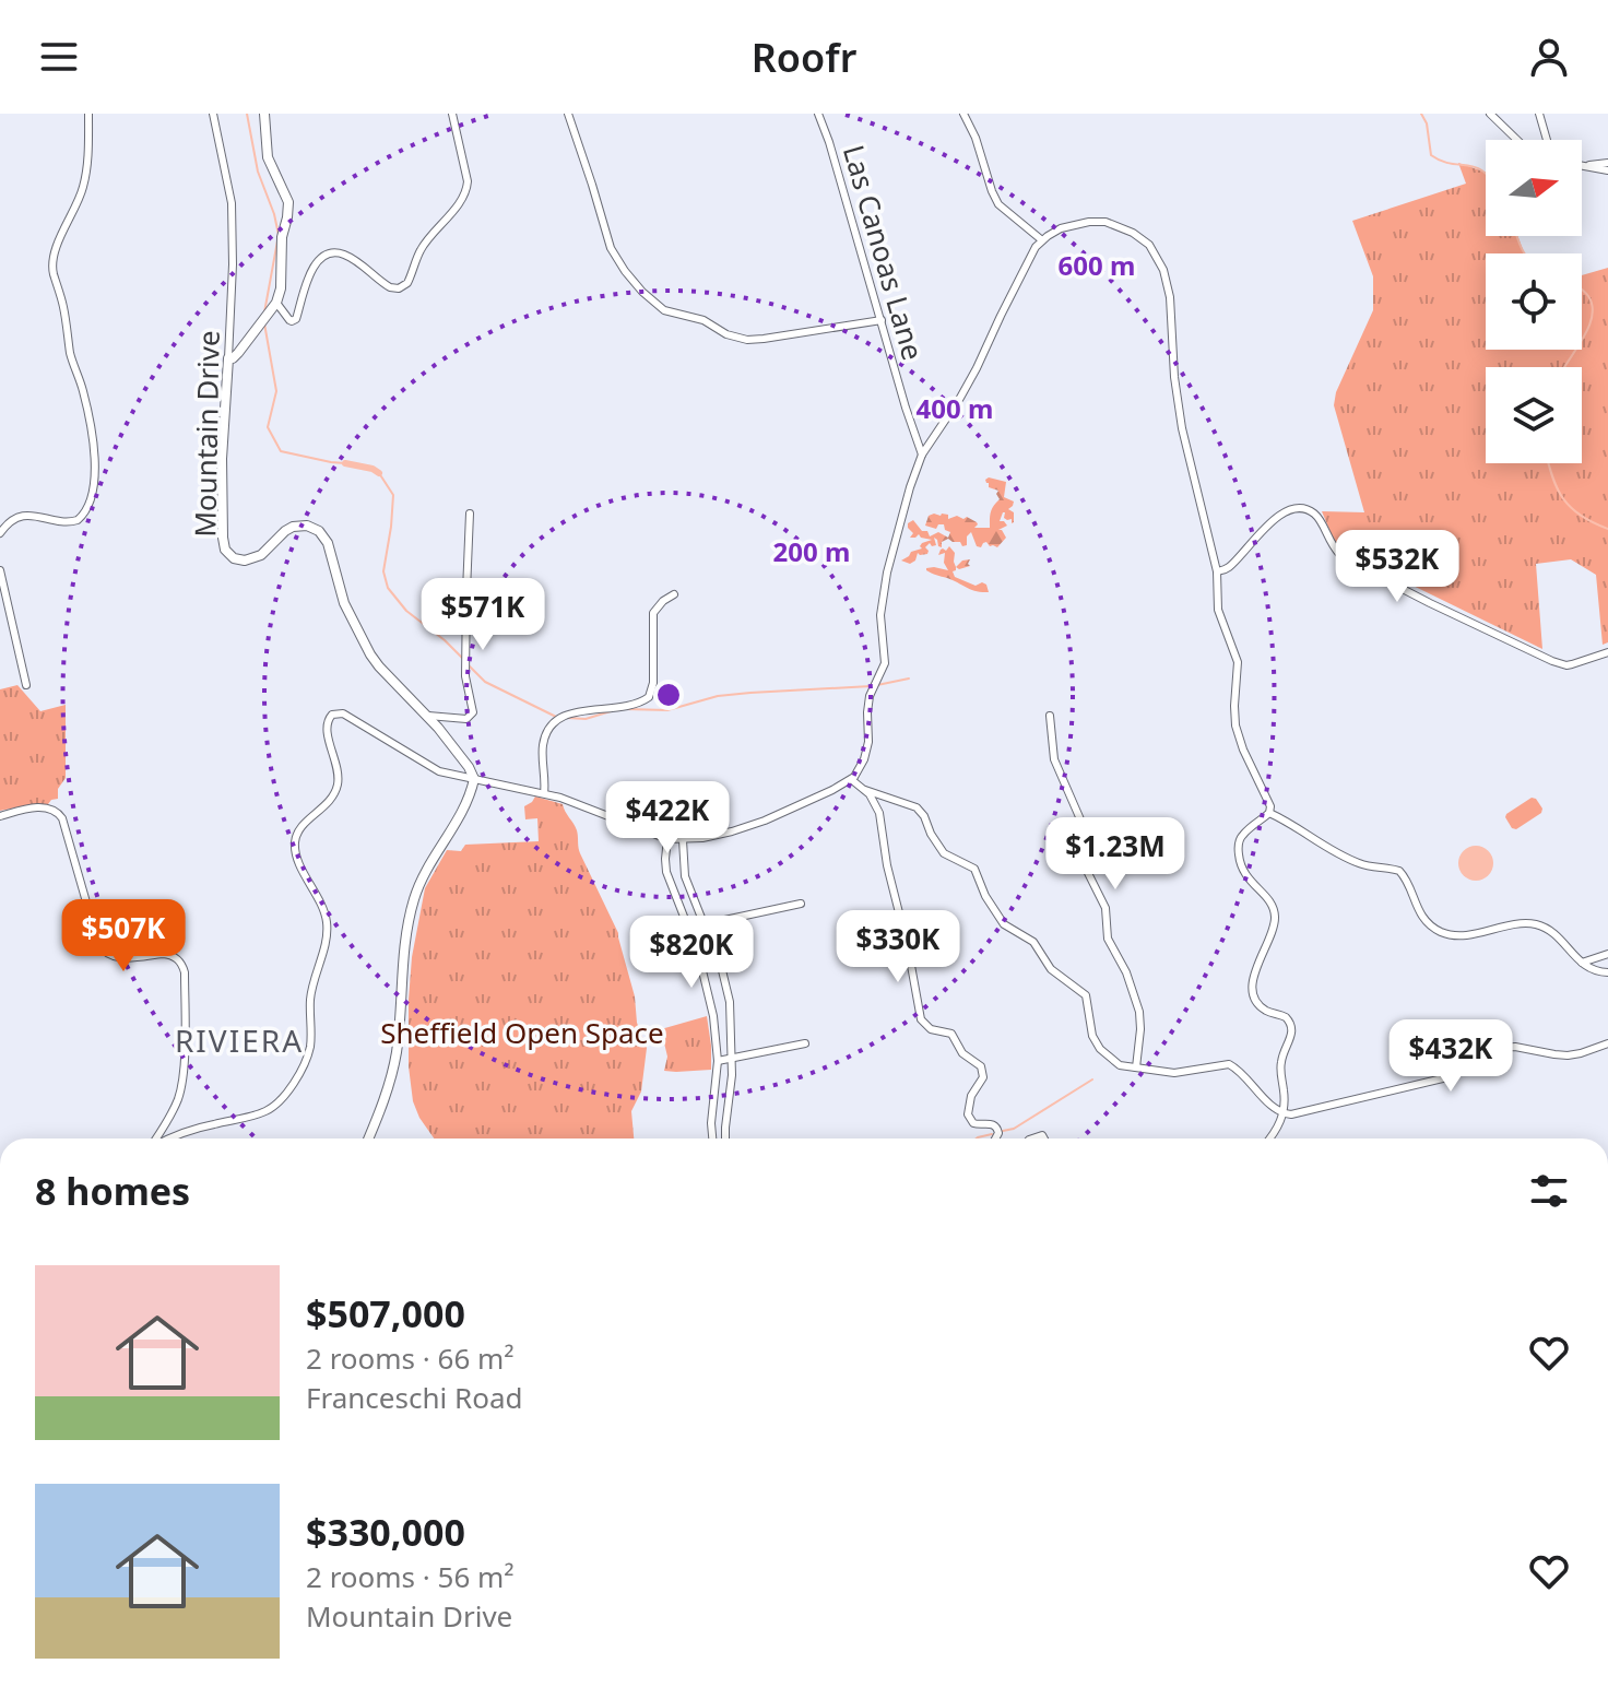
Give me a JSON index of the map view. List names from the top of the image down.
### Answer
{
  "streets": {
    "main road": ["Mountain Drive"],
    "street": ["Las Canoas Lane"]
  },
  "districts": ["RIVIERA"],
  "parks": ["Sheffield Open Space"],
  "north": "right",
  "page": {
    "header": "Roofr",
    "price": [
      "$532K",
      "$571K",
      "$422K",
      "$1.23M",
      "$507K",
      "$330K",
      "$820K",
      "$432K"
    ],
    "heading": "8 homes",
    "list": [
      {
        "name": "$507,000",
        "note": "2 rooms · 66 m² · Franceschi Road"
      },
      {
        "name": "$330,000",
        "note": "2 rooms · 56 m² · Mountain Drive"
      }
    ]
  },
  "rings": ["600 m", "400 m", "200 m"]
}
